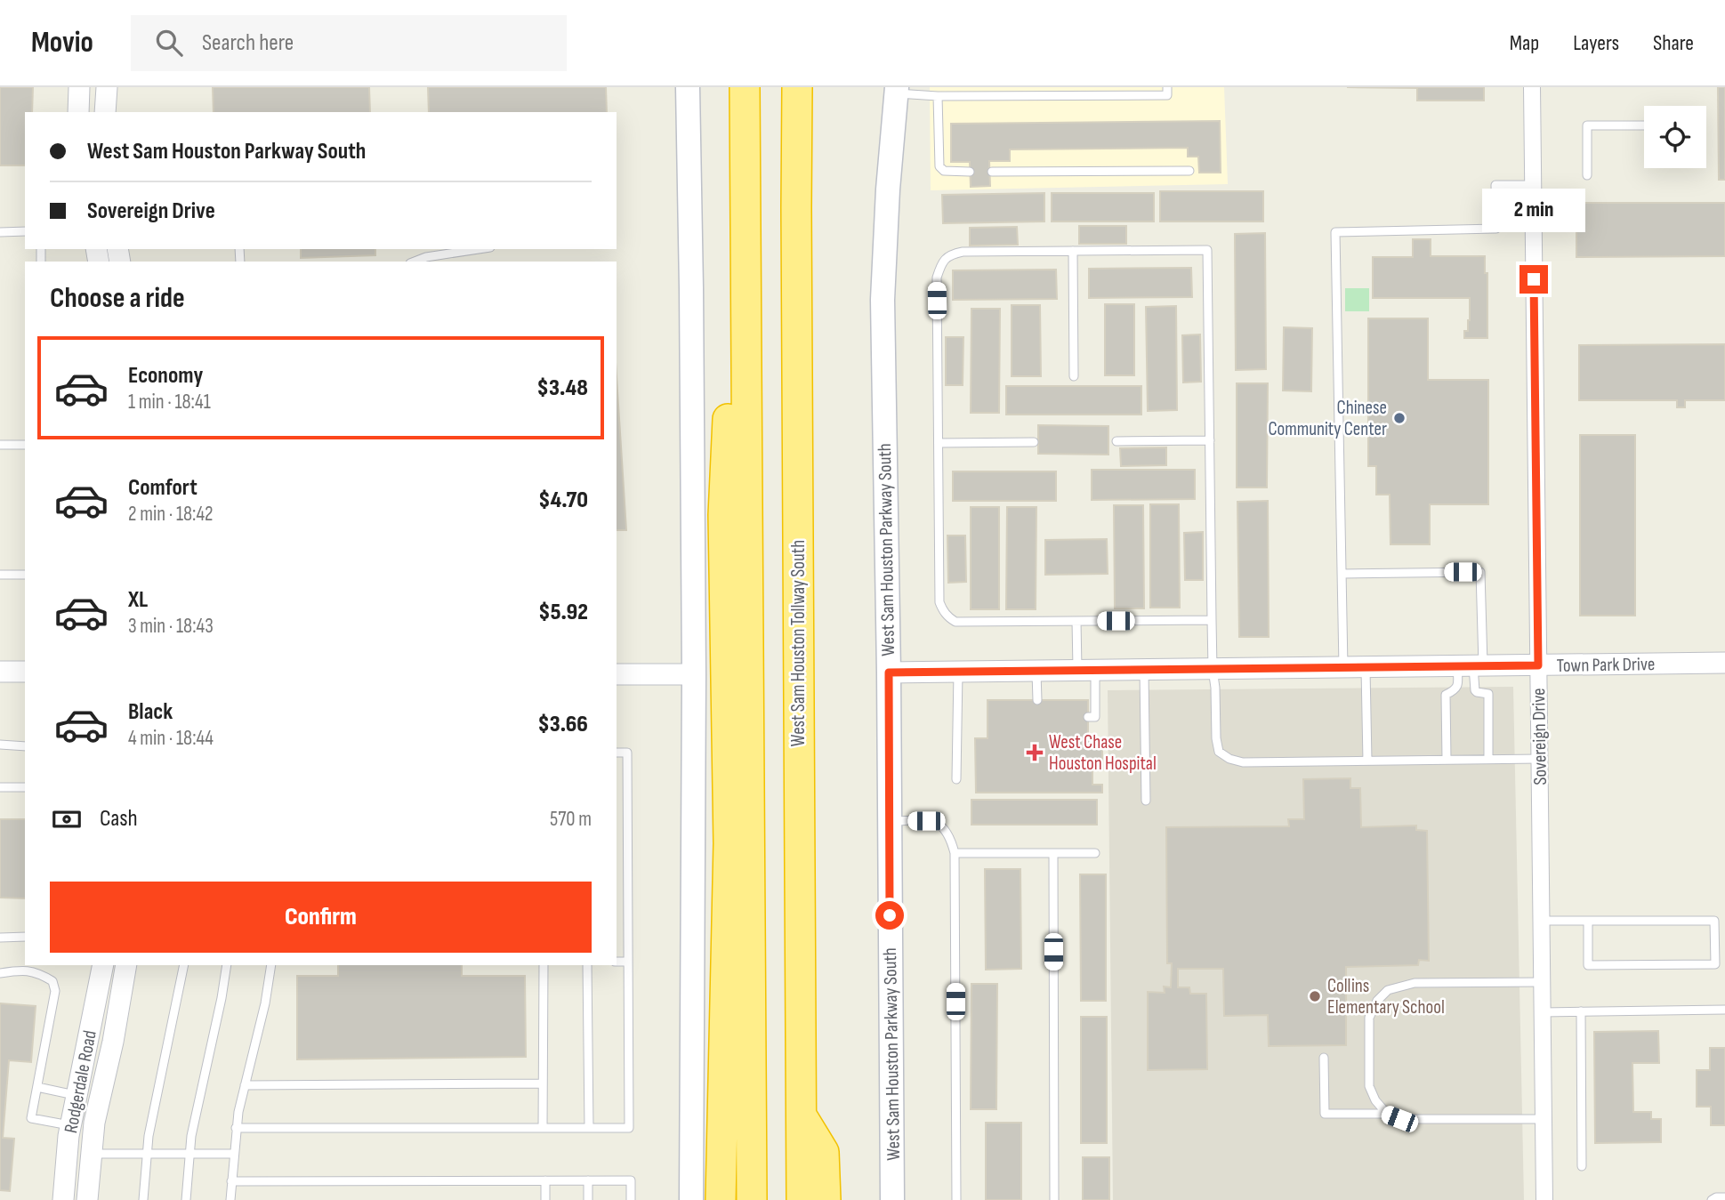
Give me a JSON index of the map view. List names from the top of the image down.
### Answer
{
  "streets": {
    "highway": ["West Sam Houston Tollway South"],
    "main road": ["West Sam Houston Parkway South"],
    "street": ["Town Park Drive", "Sovereign Drive", "Rodgerdale Road"]
  },
  "crossings": [
    ["West Sam Houston Parkway South", "Town Park Drive"],
    ["Town Park Drive", "Sovereign Drive"]
  ],
  "places": {
    "other": ["Chinese Community Center", "Collins Elementary School"],
    "health": ["West Chase Houston Hospital"]
  },
  "page": {
    "header": "Movio",
    "search": "Search here",
    "nav": ["Map", "Layers", "Share"],
    "banner": ["West Sam Houston Parkway South", "Sovereign Drive"],
    "bubble": "2 min",
    "heading": "Choose a ride",
    "list": [
      {
        "name": "Economy",
        "note": "1 min · 18:41",
        "value": "$3.48"
      },
      {
        "name": "Comfort",
        "note": "2 min · 18:42",
        "value": "$4.70"
      },
      {
        "name": "XL",
        "note": "3 min · 18:43",
        "value": "$5.92"
      },
      {
        "name": "Black",
        "note": "4 min · 18:44",
        "value": "$3.66"
      }
    ],
    "pay": ["Cash", "570 m"],
    "buttons": "Confirm"
  }
}
